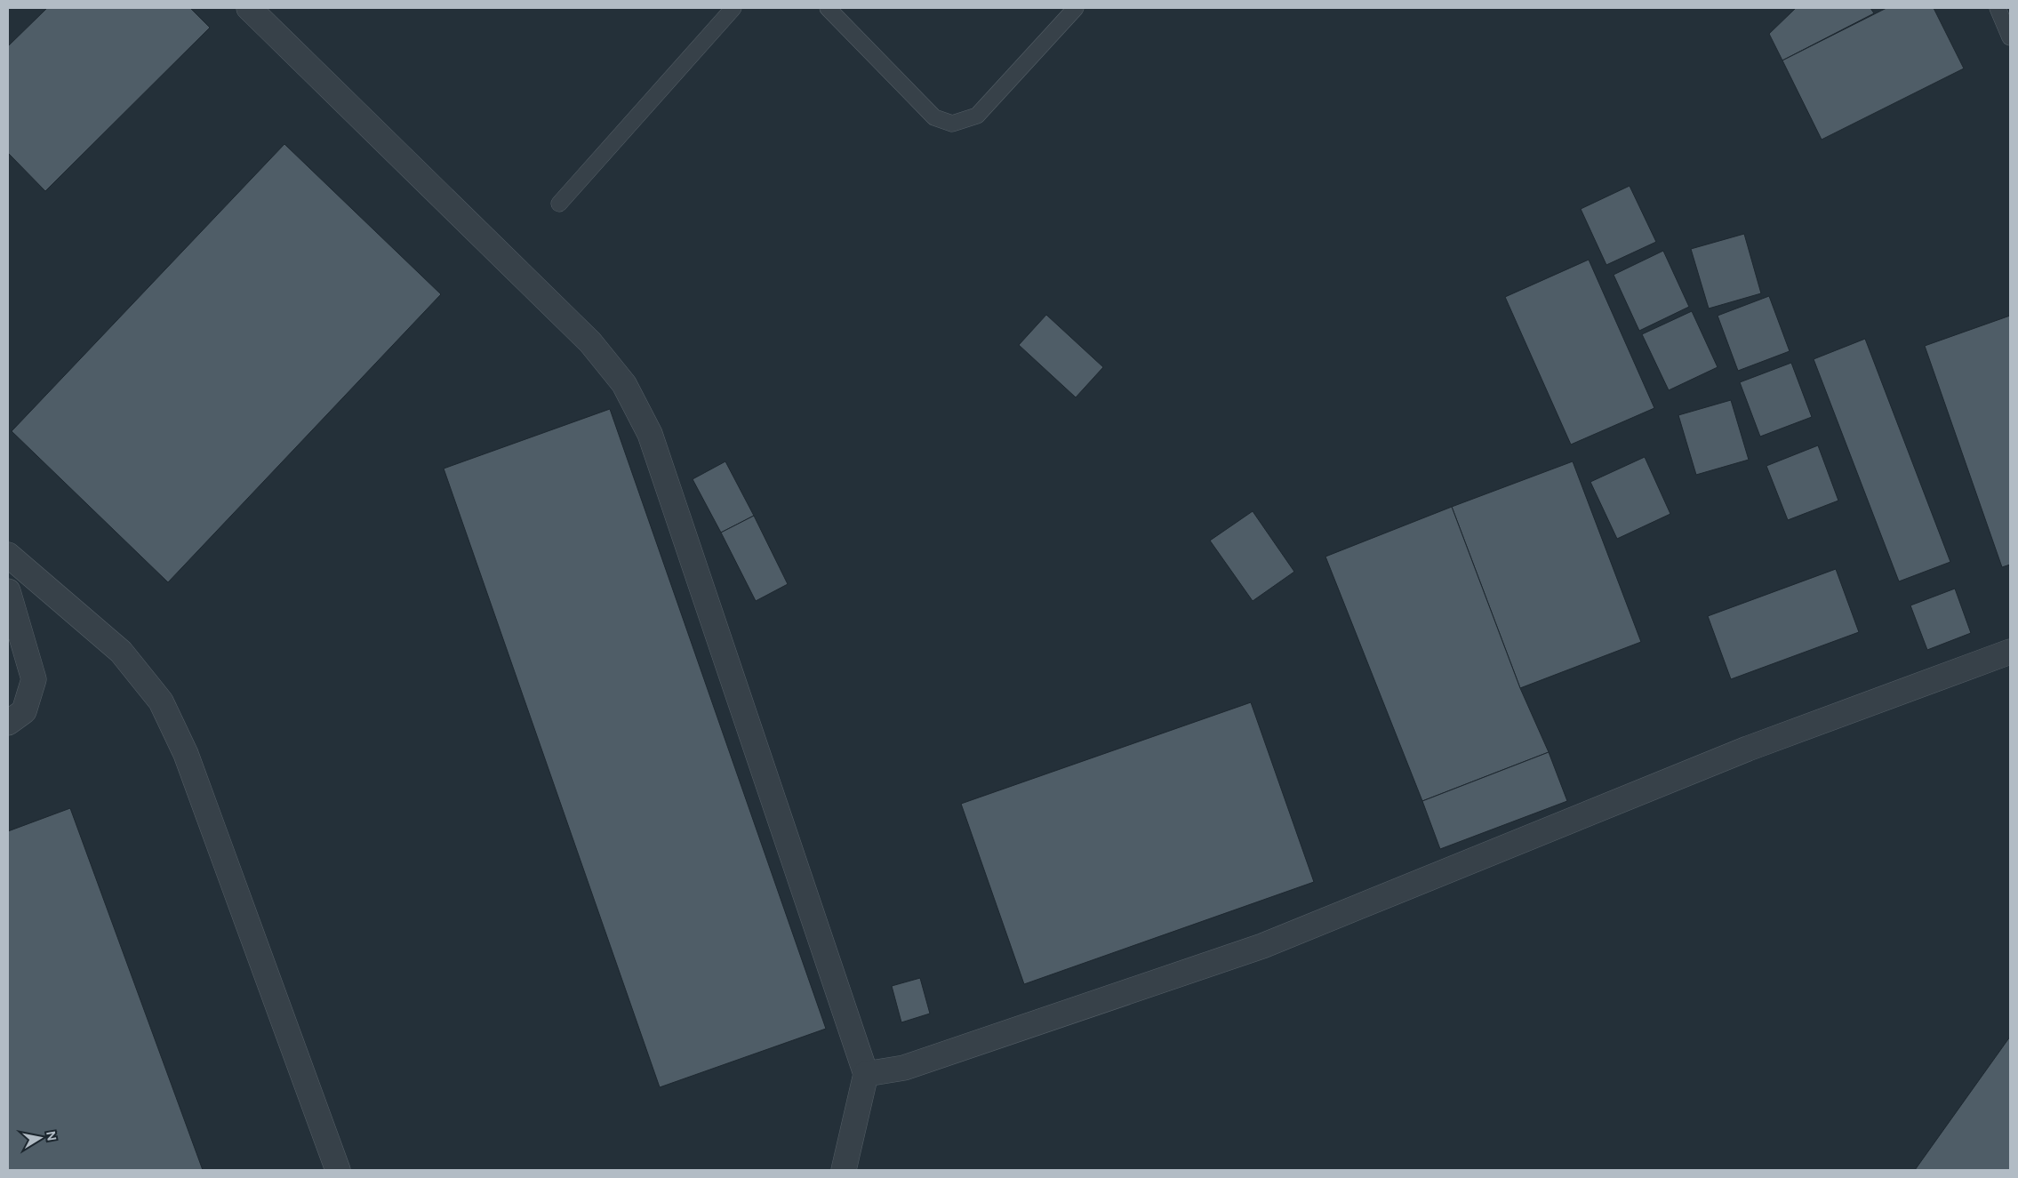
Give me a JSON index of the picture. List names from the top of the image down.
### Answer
{
  "north": "right"
}
